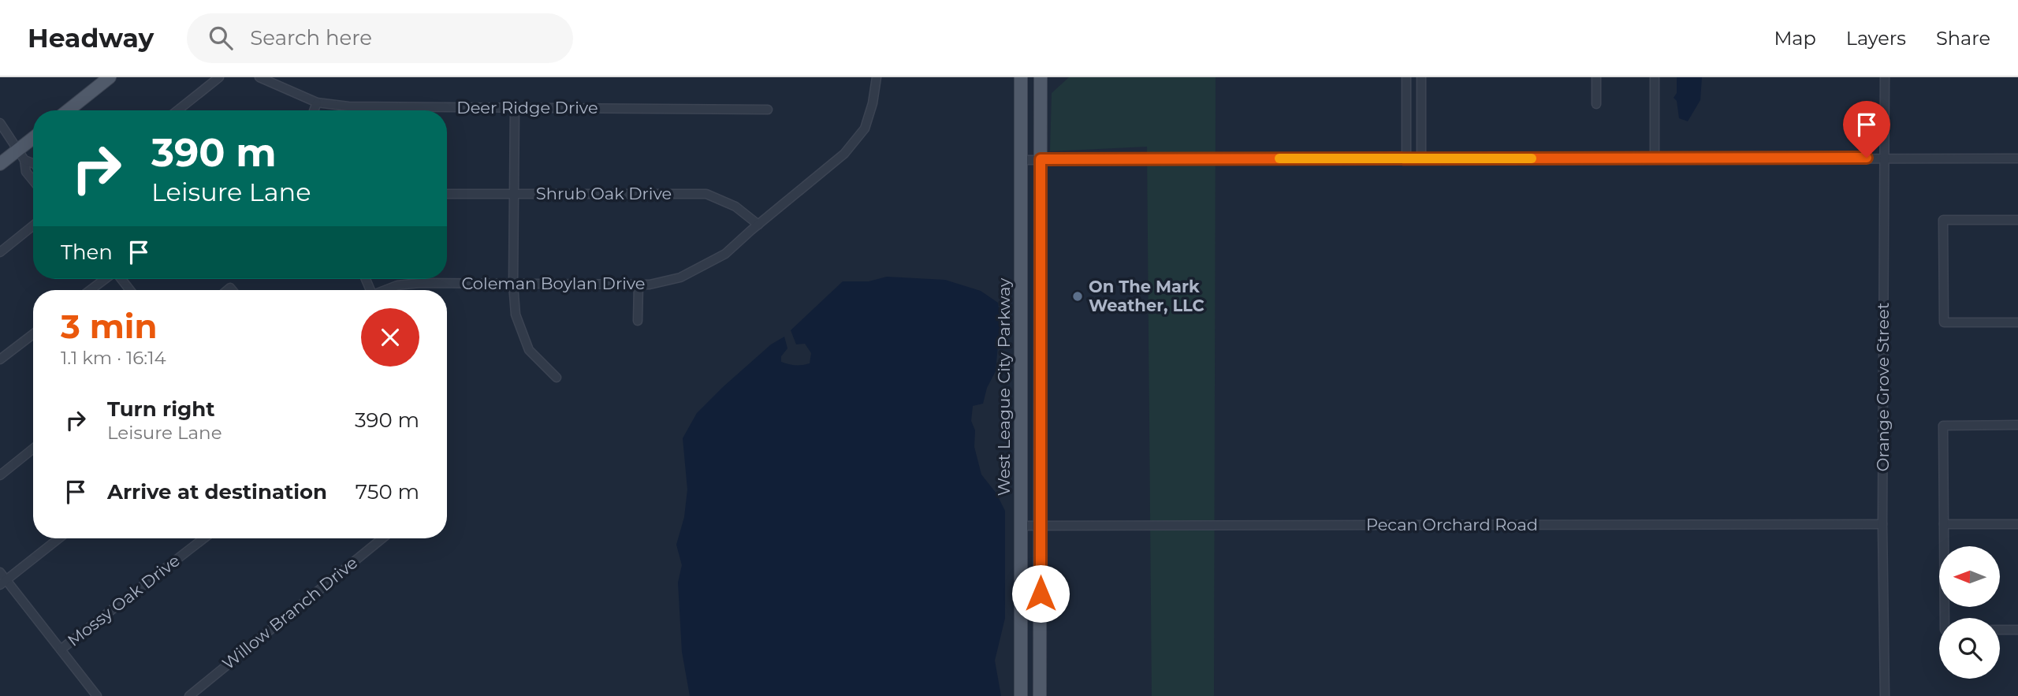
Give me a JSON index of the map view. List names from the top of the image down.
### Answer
{
  "streets": {
    "main road": ["West League City Parkway"],
    "street": [
      "Deer Ridge Drive",
      "Shrub Oak Drive",
      "Coleman Boylan Drive",
      "Orange Grove Street",
      "Pecan Orchard Road",
      "Mossy Oak Drive",
      "Willow Branch Drive"
    ]
  },
  "crossings": [
    ["Shrub Oak Drive", "Coleman Boylan Drive"],
    ["West League City Parkway", "Pecan Orchard Road"],
    ["Orange Grove Street", "Pecan Orchard Road"]
  ],
  "places": ["On The Mark Weather, LLC"],
  "north": "left",
  "page": {
    "header": "Headway",
    "search": "Search here",
    "nav": ["Map", "Layers", "Share"],
    "turn": ["390 m", "Leisure Lane"],
    "then": "Then",
    "heading": ["3 min", "1.1 km · 16:14"],
    "list": [
      {
        "name": "Turn right",
        "note": "Leisure Lane",
        "value": "390 m"
      },
      {
        "name": "Arrive at destination",
        "value": "750 m"
      }
    ]
  }
}
